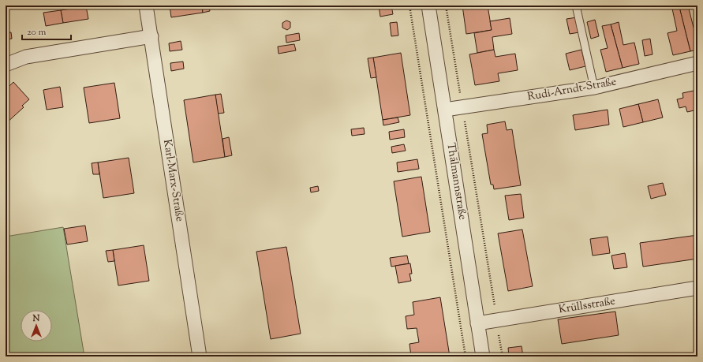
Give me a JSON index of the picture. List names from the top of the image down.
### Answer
{
  "streets": {
    "street": [
      "Rudi-Arndt-Straße",
      "Karl-Marx-Straße",
      "Thälmannstraße",
      "Krüllsstraße"
    ]
  },
  "crossings": [
    ["Rudi-Arndt-Straße", "Thälmannstraße"],
    ["Thälmannstraße", "Krüllsstraße"]
  ],
  "scale_bar": "20 m",
  "north": "top"
}
